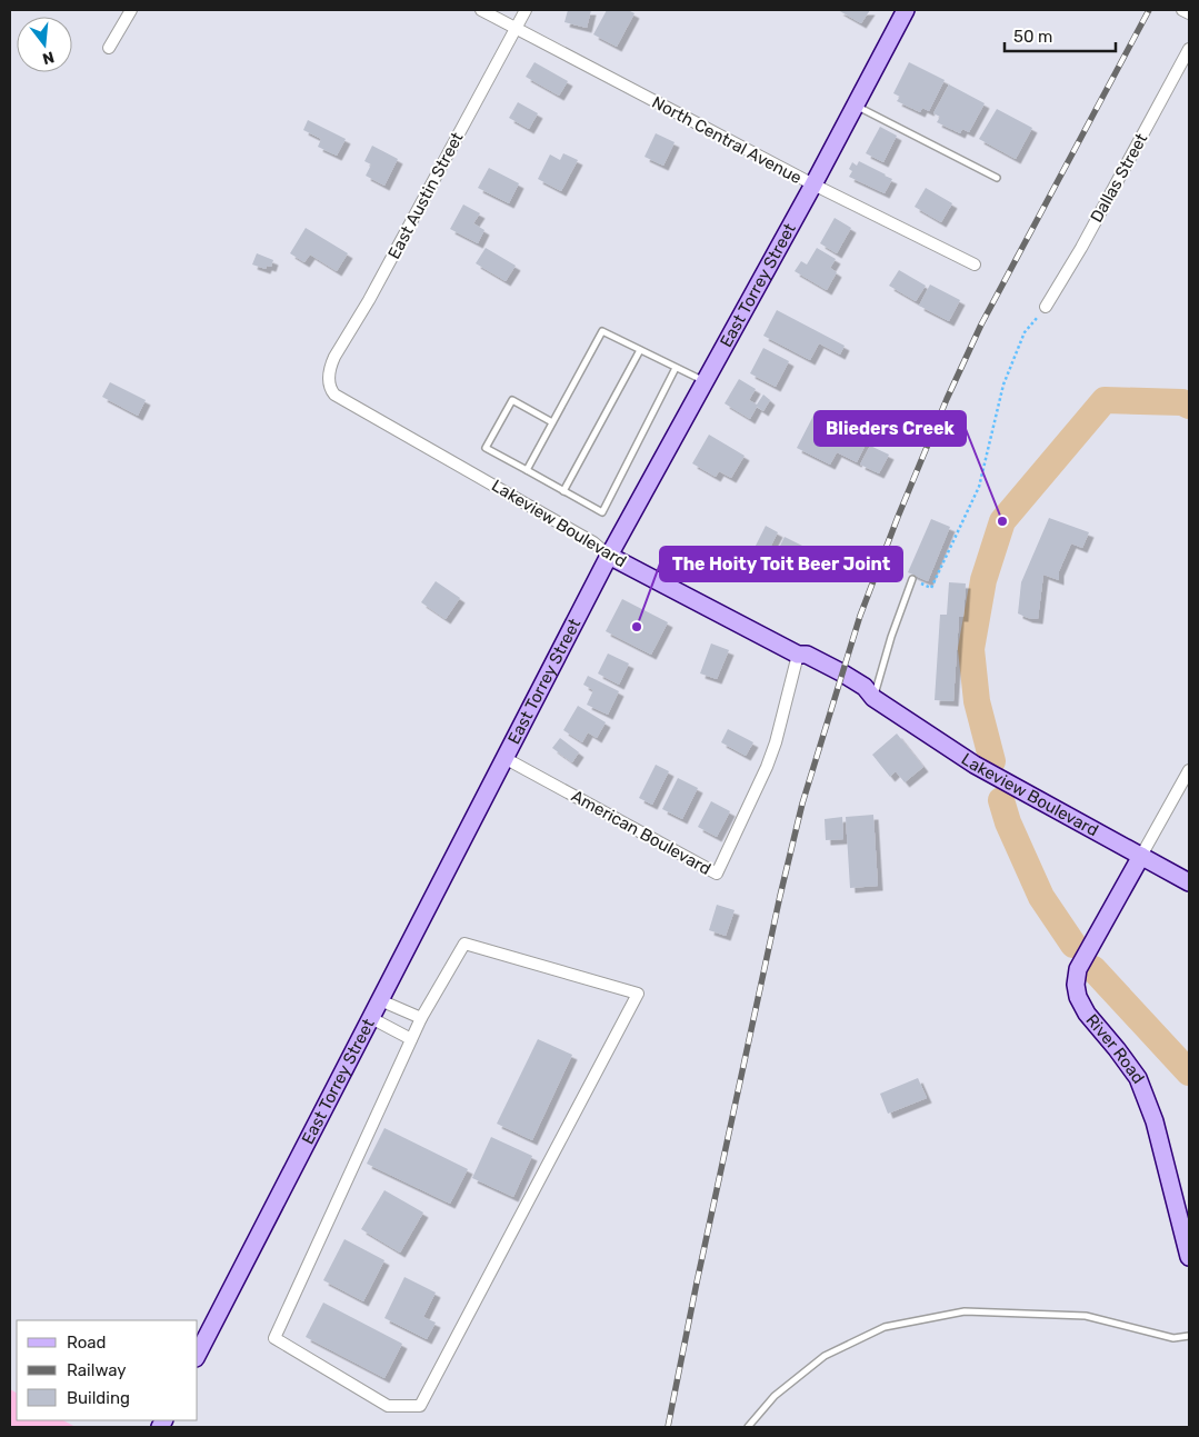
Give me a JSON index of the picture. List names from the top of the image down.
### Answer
{
  "streets": {
    "street": [
      "North Central Avenue",
      "Dallas Street",
      "East Austin Street",
      "East Torrey Street",
      "Lakeview Boulevard",
      "American Boulevard",
      "River Road"
    ]
  },
  "crossings": [
    ["North Central Avenue", "East Austin Street"],
    ["North Central Avenue", "East Torrey Street"],
    ["East Austin Street", "Lakeview Boulevard"],
    ["East Torrey Street", "Lakeview Boulevard"],
    ["East Torrey Street", "American Boulevard"],
    ["Lakeview Boulevard", "American Boulevard"],
    ["Lakeview Boulevard", "River Road"]
  ],
  "places": ["Blieders Creek", "The Hoity Toit Beer Joint"],
  "legend": ["Road", "Railway", "Building"],
  "scale_bar": "50 m",
  "north": "bottom"
}
